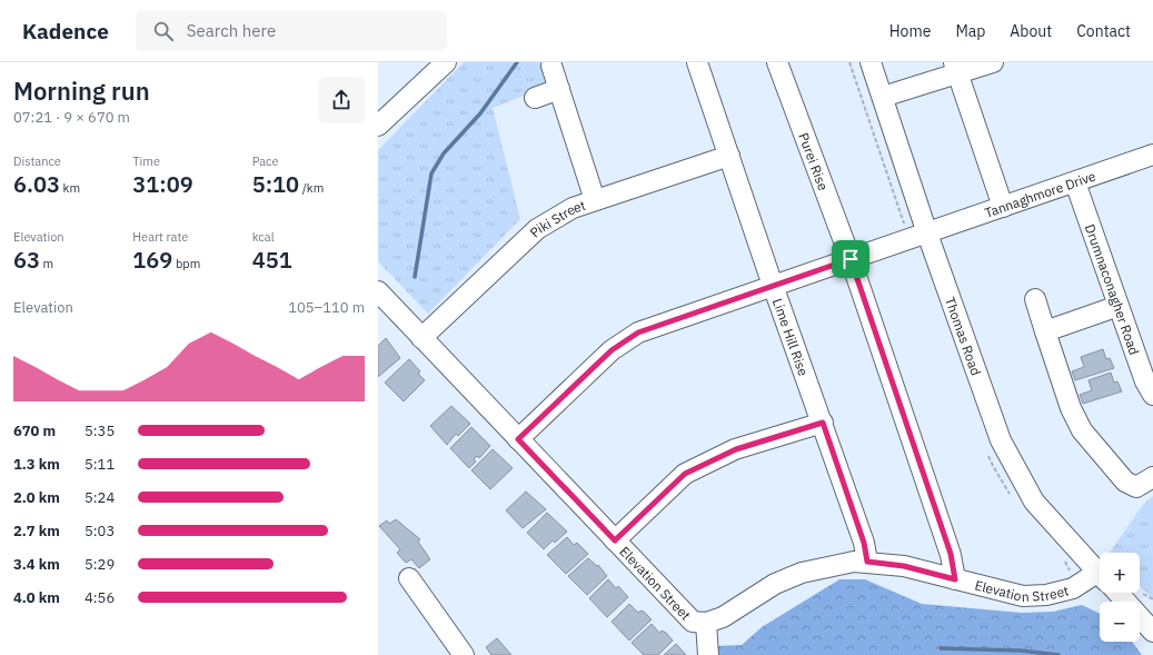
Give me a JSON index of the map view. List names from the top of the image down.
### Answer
{
  "streets": {
    "street": [
      "Purei Rise",
      "Tannaghmore Drive",
      "Piki Street",
      "Drumnaconagher Road",
      "Thomas Road",
      "Lime Hill Rise",
      "Elevation Street"
    ]
  },
  "crossings": [
    ["Purei Rise", "Tannaghmore Drive"],
    ["Purei Rise", "Elevation Street"],
    ["Tannaghmore Drive", "Drumnaconagher Road"],
    ["Tannaghmore Drive", "Thomas Road"],
    ["Tannaghmore Drive", "Lime Hill Rise"],
    ["Tannaghmore Drive", "Elevation Street"],
    ["Piki Street", "Lime Hill Rise"],
    ["Piki Street", "Elevation Street"],
    ["Lime Hill Rise", "Elevation Street"]
  ],
  "page": {
    "header": "Kadence",
    "search": "Search here",
    "nav": [
      "Home",
      "Map",
      "About",
      "Contact"
    ],
    "heading": ["Morning run", "07:21 · 9 × 670 m"],
    "stats": [
      ["Distance", "6.03 km"],
      ["Time", "31:09"],
      ["Pace", "5:10 /km"],
      ["Elevation", "63 m"],
      ["Heart rate", "169 bpm"],
      ["kcal", "451"]
    ],
    "chart": ["Elevation", "105–110 m"],
    "list": [
      {
        "name": "670 m",
        "note": "5:35"
      },
      {
        "name": "1.3 km",
        "note": "5:11"
      },
      {
        "name": "2.0 km",
        "note": "5:24"
      },
      {
        "name": "2.7 km",
        "note": "5:03"
      },
      {
        "name": "3.4 km",
        "note": "5:29"
      },
      {
        "name": "4.0 km",
        "note": "4:56"
      }
    ],
    "map_buttons": ["+", "−"]
  }
}
